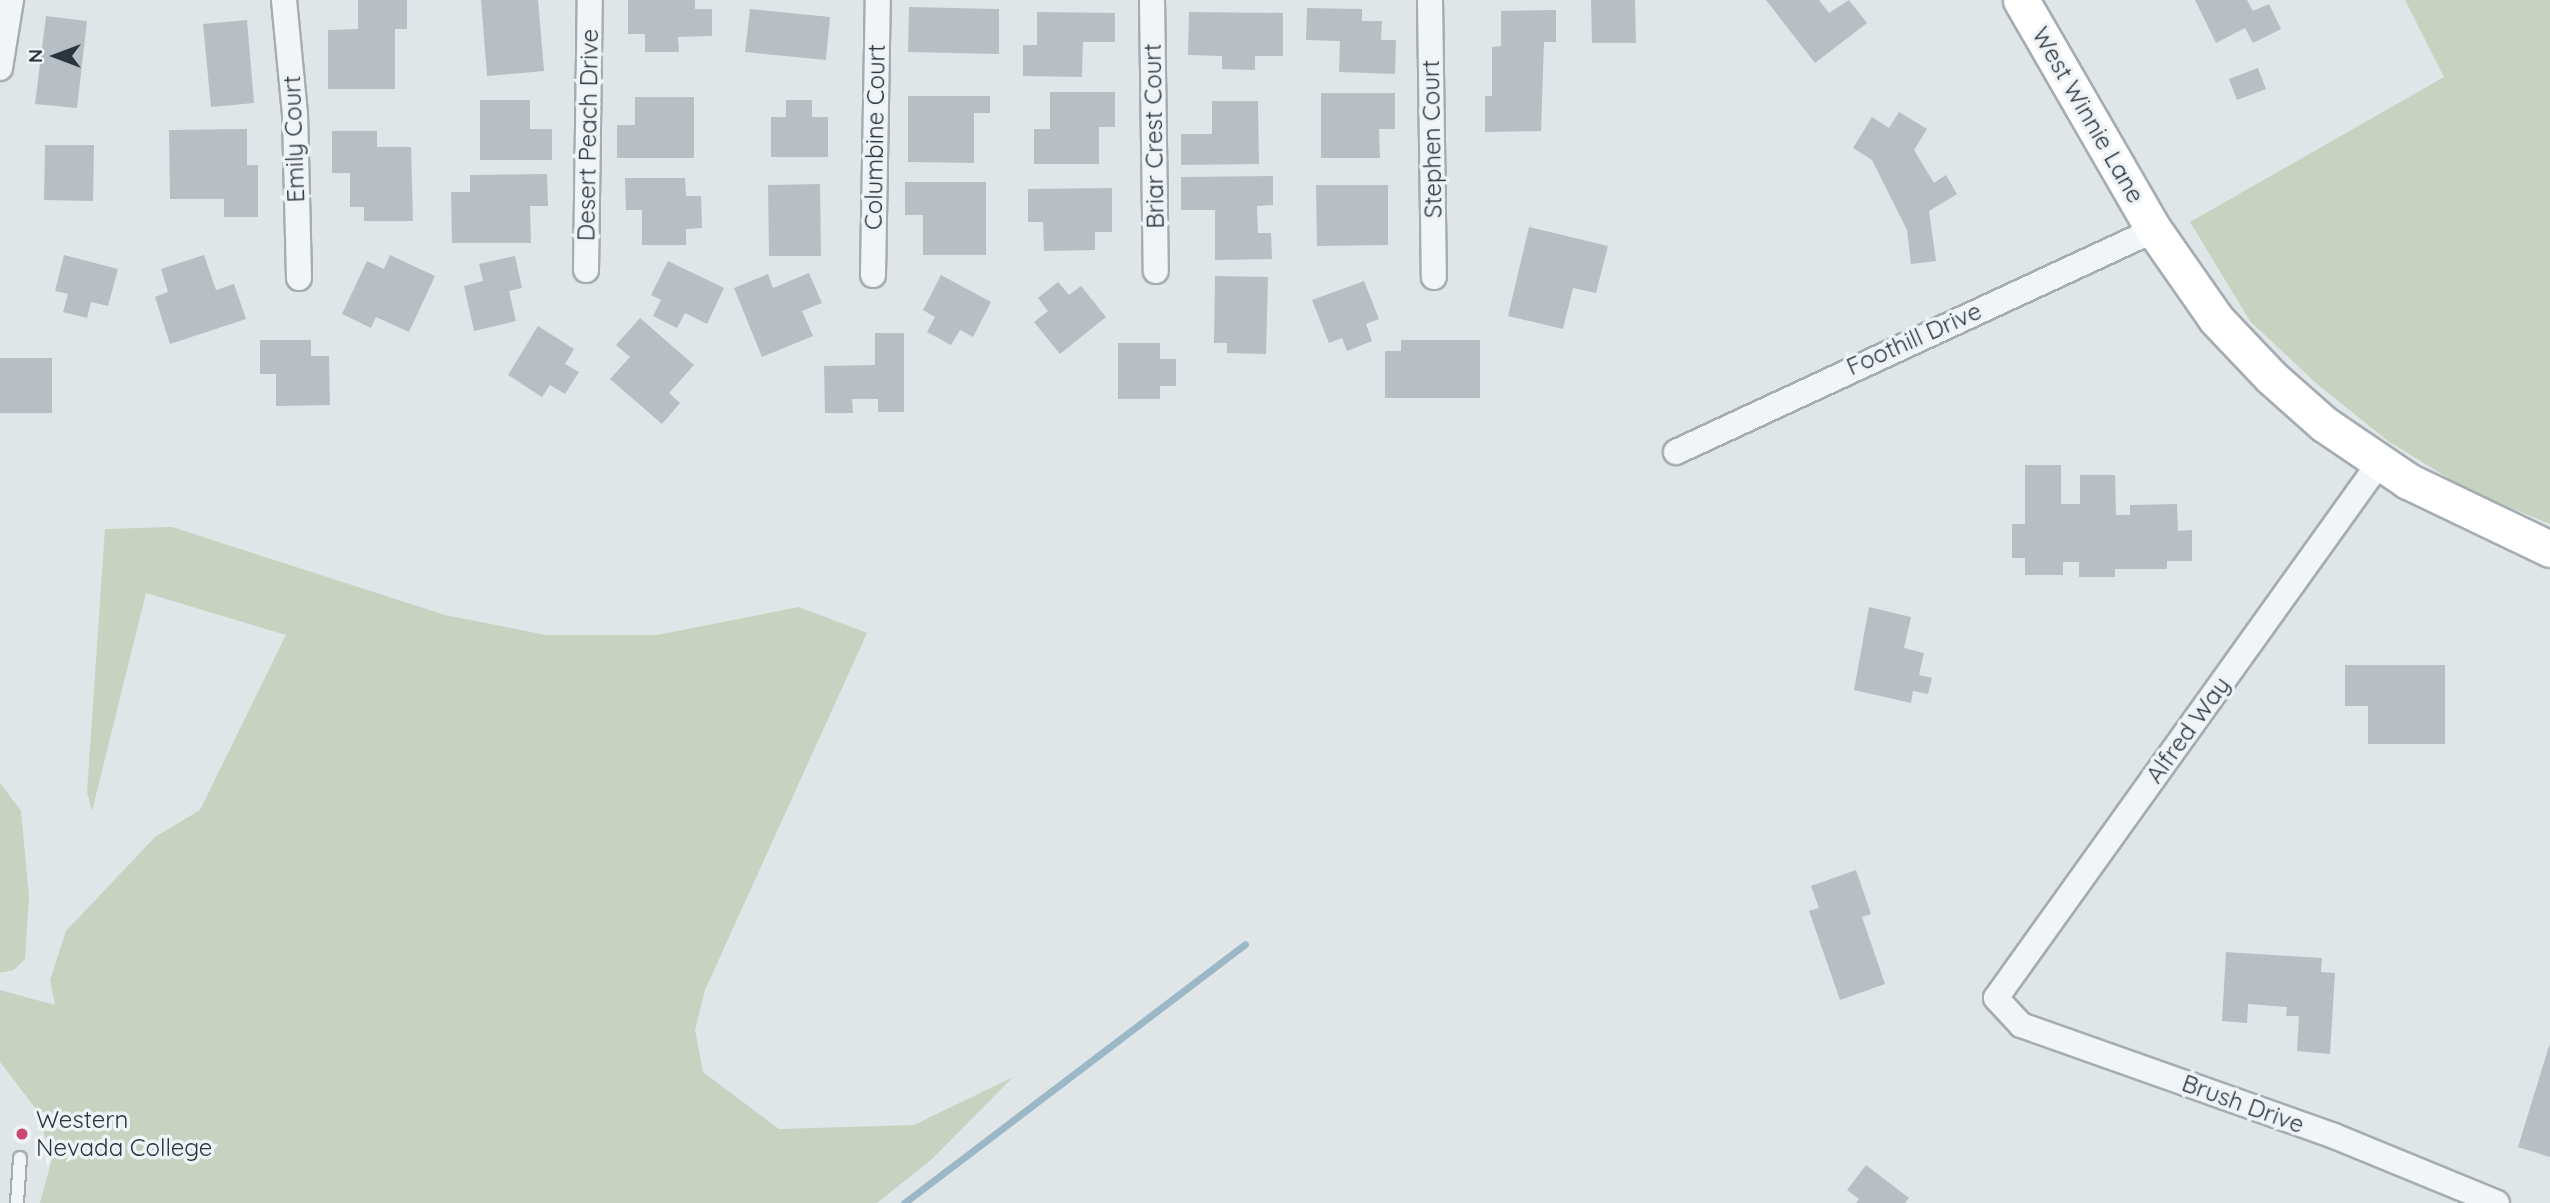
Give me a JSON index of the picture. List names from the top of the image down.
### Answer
{
  "streets": {
    "street": [
      "West Winnie Lane",
      "Desert Peach Drive",
      "Briar Crest Court",
      "Columbine Court",
      "Emily Court",
      "Stephen Court",
      "Foothill Drive",
      "Alfred Way",
      "Brush Drive"
    ]
  },
  "crossings": [
    ["West Winnie Lane", "Foothill Drive"],
    ["West Winnie Lane", "Alfred Way"],
    ["Alfred Way", "Brush Drive"]
  ],
  "places": ["Western Nevada College"],
  "north": "left"
}
